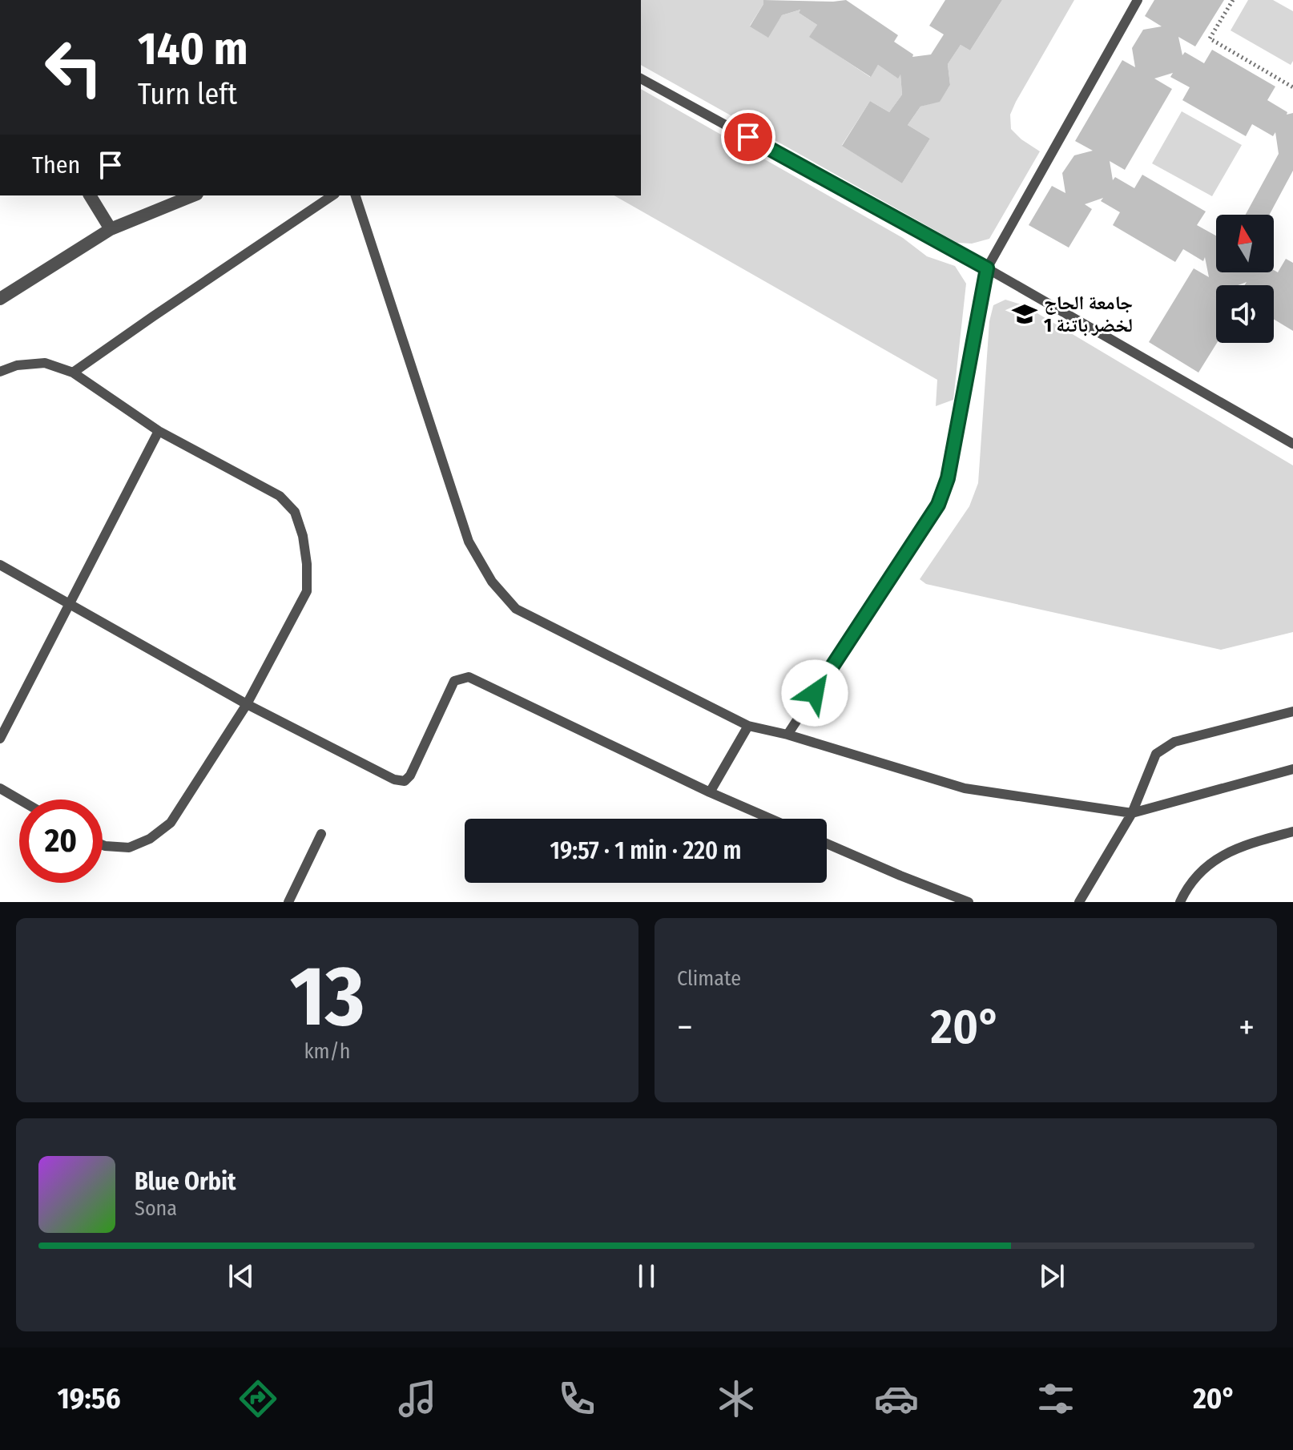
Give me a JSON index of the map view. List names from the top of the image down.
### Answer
{
  "places": {
    "school or university": ["جامعة الحاج لخضر باتنة 1"]
  },
  "north": "top",
  "page": {
    "turn": ["140 m", "Turn left"],
    "then": "Then",
    "limit": "20",
    "trip": "19:57 · 1 min · 220 m",
    "tile": [
      ["13", "km/h"],
      "Climate"
    ],
    "heat": ["−", "20°", "+"],
    "song": ["Blue Orbit", "Sona"],
    "tabs": ["19:56", "20°"]
  }
}
